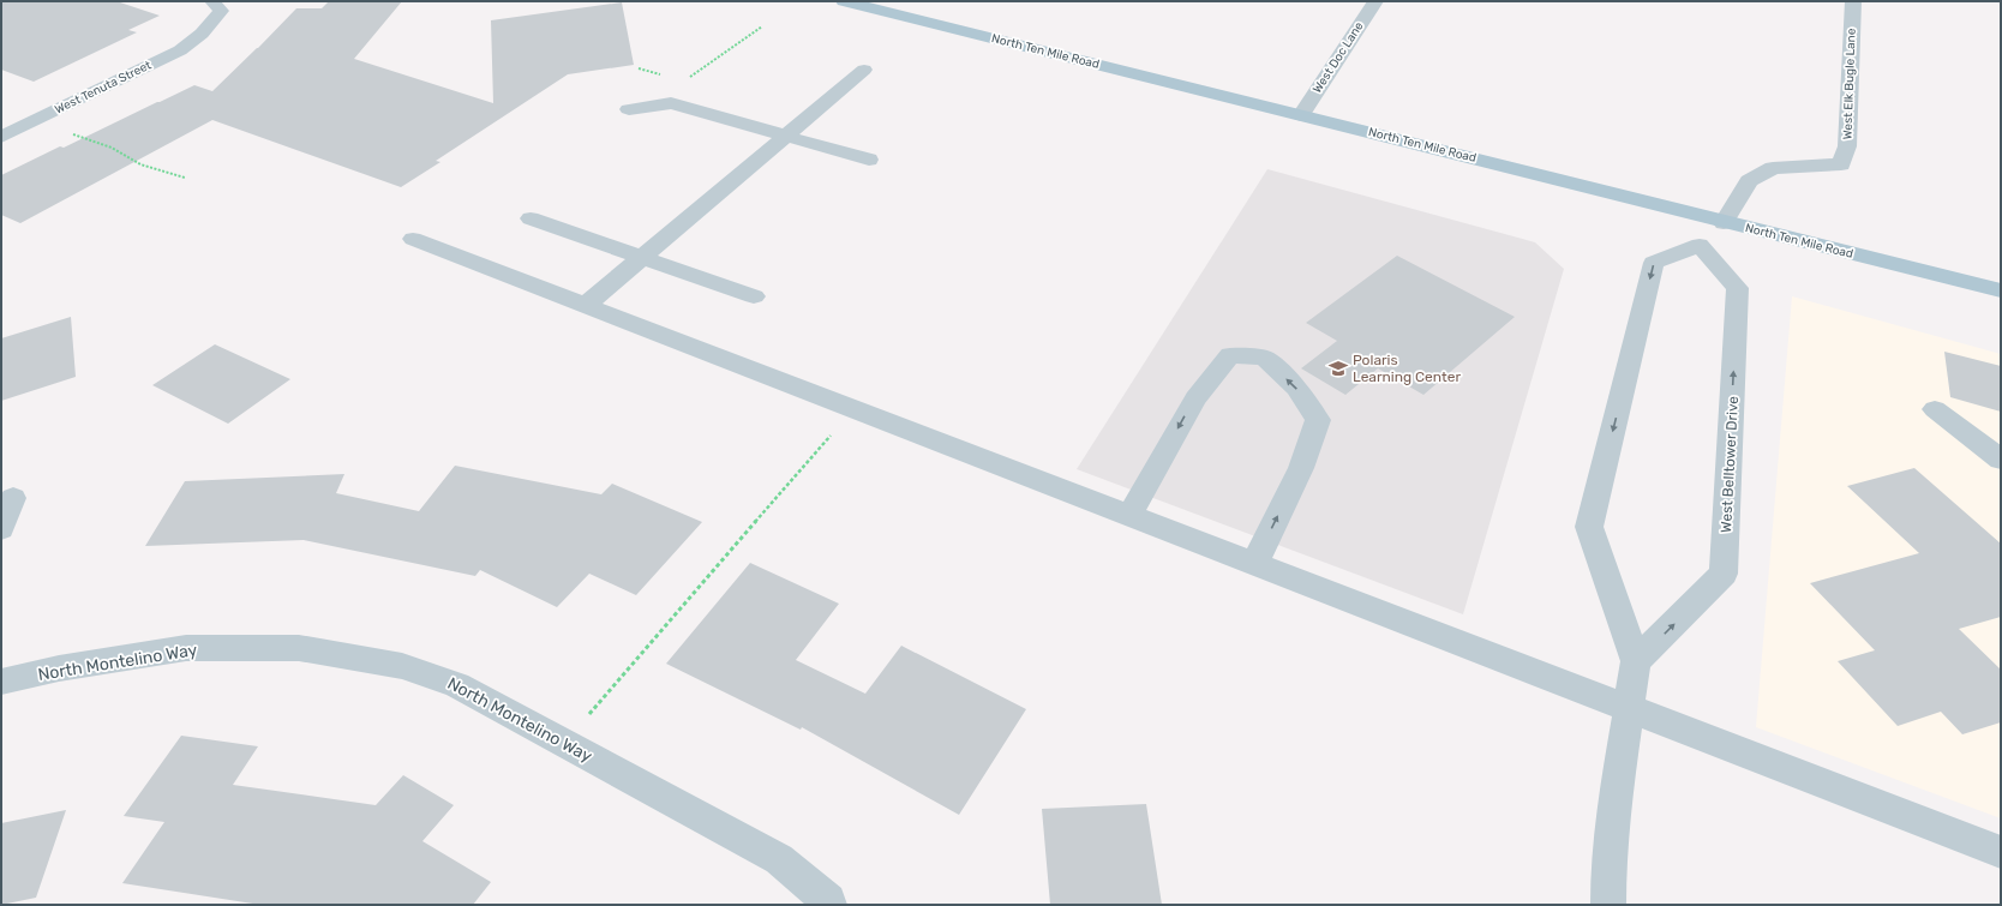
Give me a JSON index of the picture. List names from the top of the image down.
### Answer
{
  "streets": {
    "main road": ["North Ten Mile Road"],
    "street": [
      "West Doc Lane",
      "West Elk Bugle Lane",
      "West Tenuta Street",
      "West Belltower Drive",
      "North Montelino Way"
    ]
  },
  "crossings": [
    ["North Ten Mile Road", "West Doc Lane"],
    ["North Ten Mile Road", "West Elk Bugle Lane"]
  ],
  "places": {
    "school or university": ["Polaris Learning Center"]
  }
}
